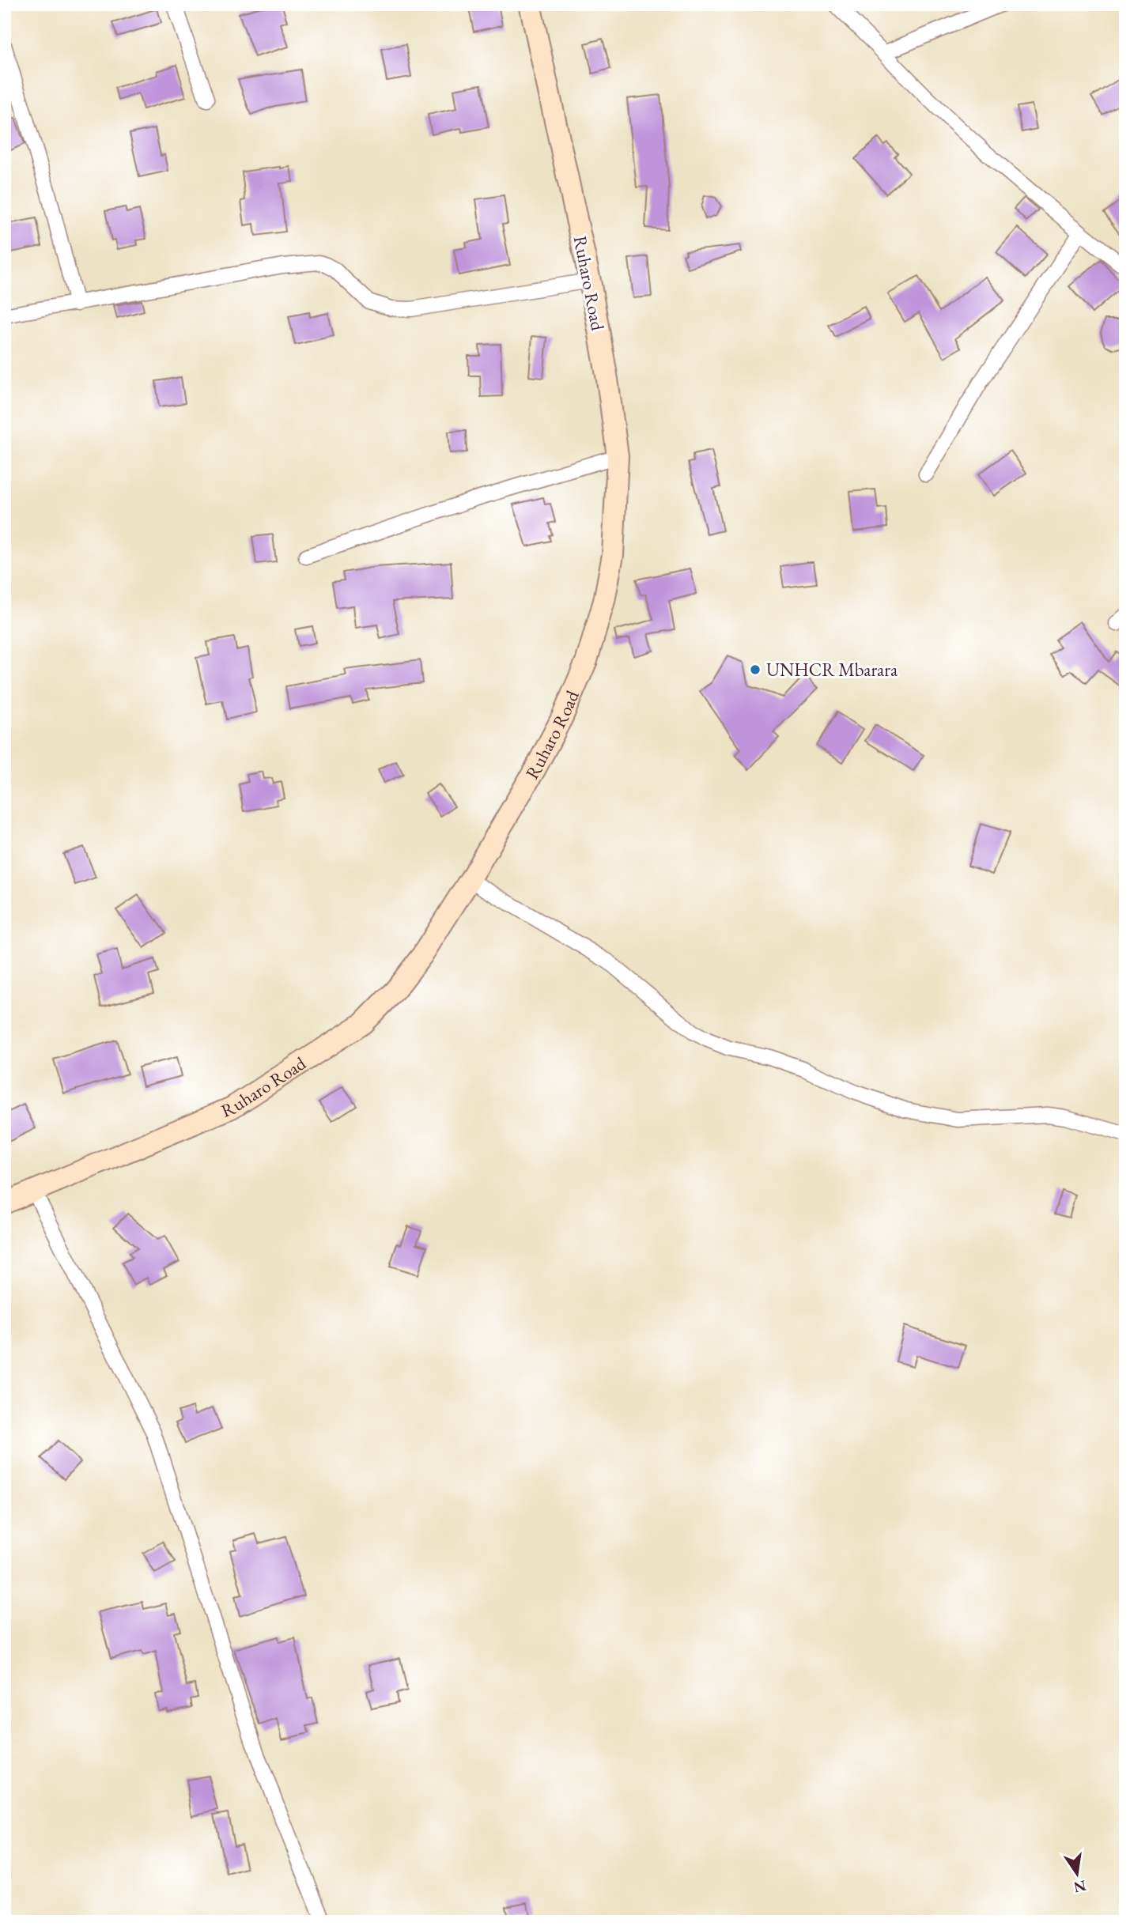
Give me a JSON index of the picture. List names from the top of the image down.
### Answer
{
  "streets": {
    "street": ["Ruharo Road"]
  },
  "places": ["UNHCR Mbarara"],
  "north": "bottom"
}
